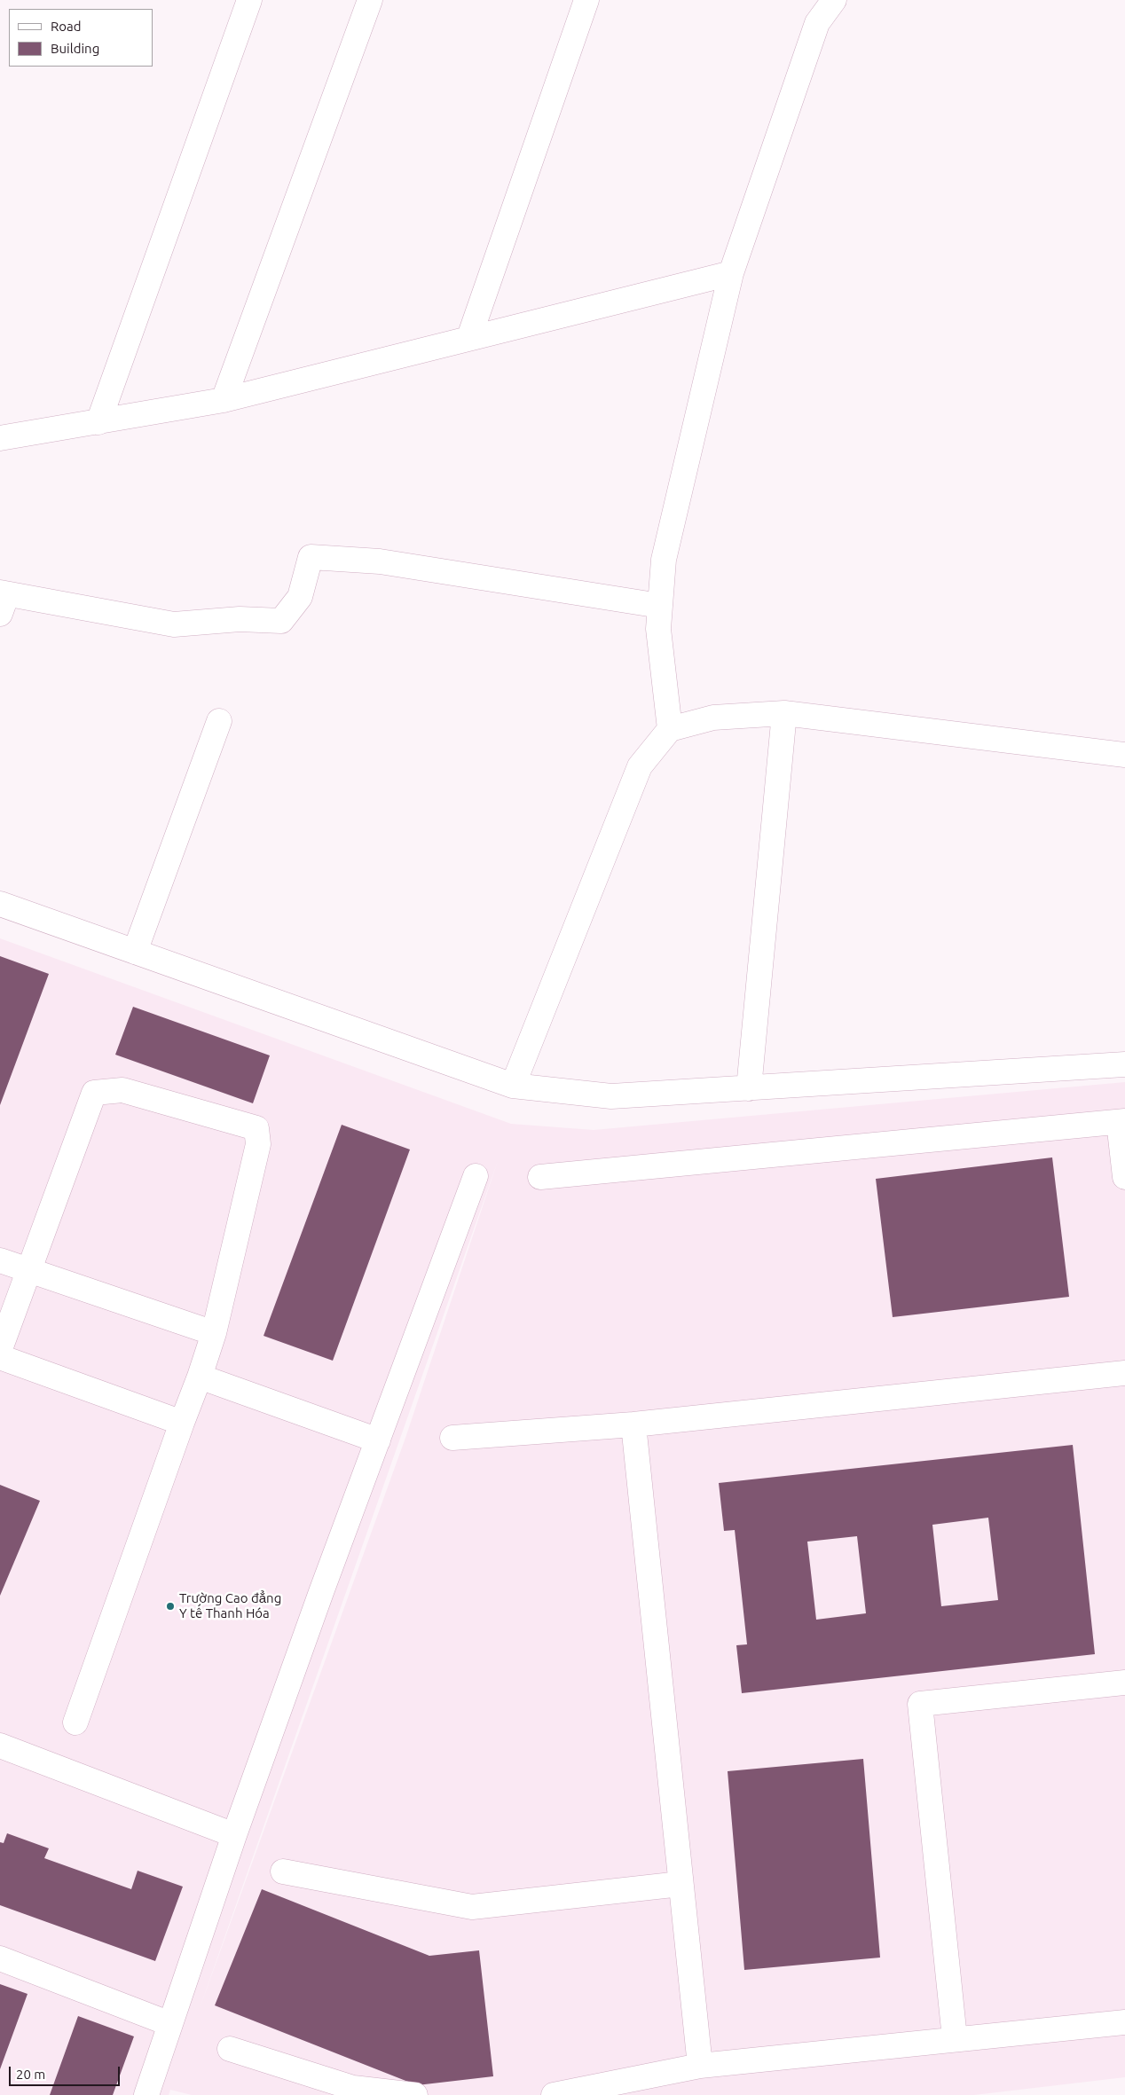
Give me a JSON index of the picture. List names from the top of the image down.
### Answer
{
  "places": ["Trường Cao đẳng Y tế Thanh Hóa"],
  "legend": ["Road", "Building"],
  "scale_bar": "20 m"
}
